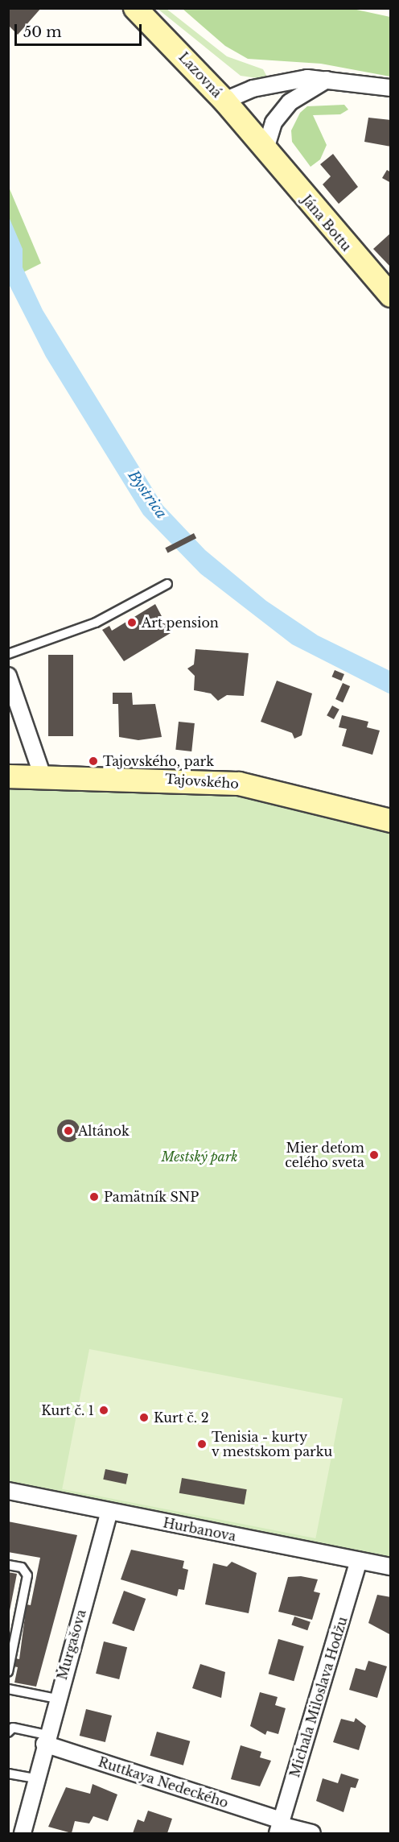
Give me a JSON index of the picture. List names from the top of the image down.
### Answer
{
  "streets": {
    "street": [
      "Lazovná",
      "Jána Bottu",
      "Tajovského",
      "Hurbanova",
      "Murgašova",
      "Michala Miloslava Hodžu",
      "Ruttkaya Nedeckého"
    ]
  },
  "crossings": [
    ["Lazovná", "Jána Bottu"],
    ["Hurbanova", "Murgašova"],
    ["Hurbanova", "Michala Miloslava Hodžu"],
    ["Murgašova", "Ruttkaya Nedeckého"],
    ["Michala Miloslava Hodžu", "Ruttkaya Nedeckého"]
  ],
  "water": ["Bystrica"],
  "parks": ["Mestský park"],
  "places": [
    "Art pension",
    "Tajovského, park",
    "Altánok",
    "Mier deťom celého sveta",
    "Pamätník SNP",
    "Kurt č. 1",
    "Kurt č. 2",
    "Tenisia - kurty v mestskom parku"
  ],
  "scale_bar": "50 m"
}
